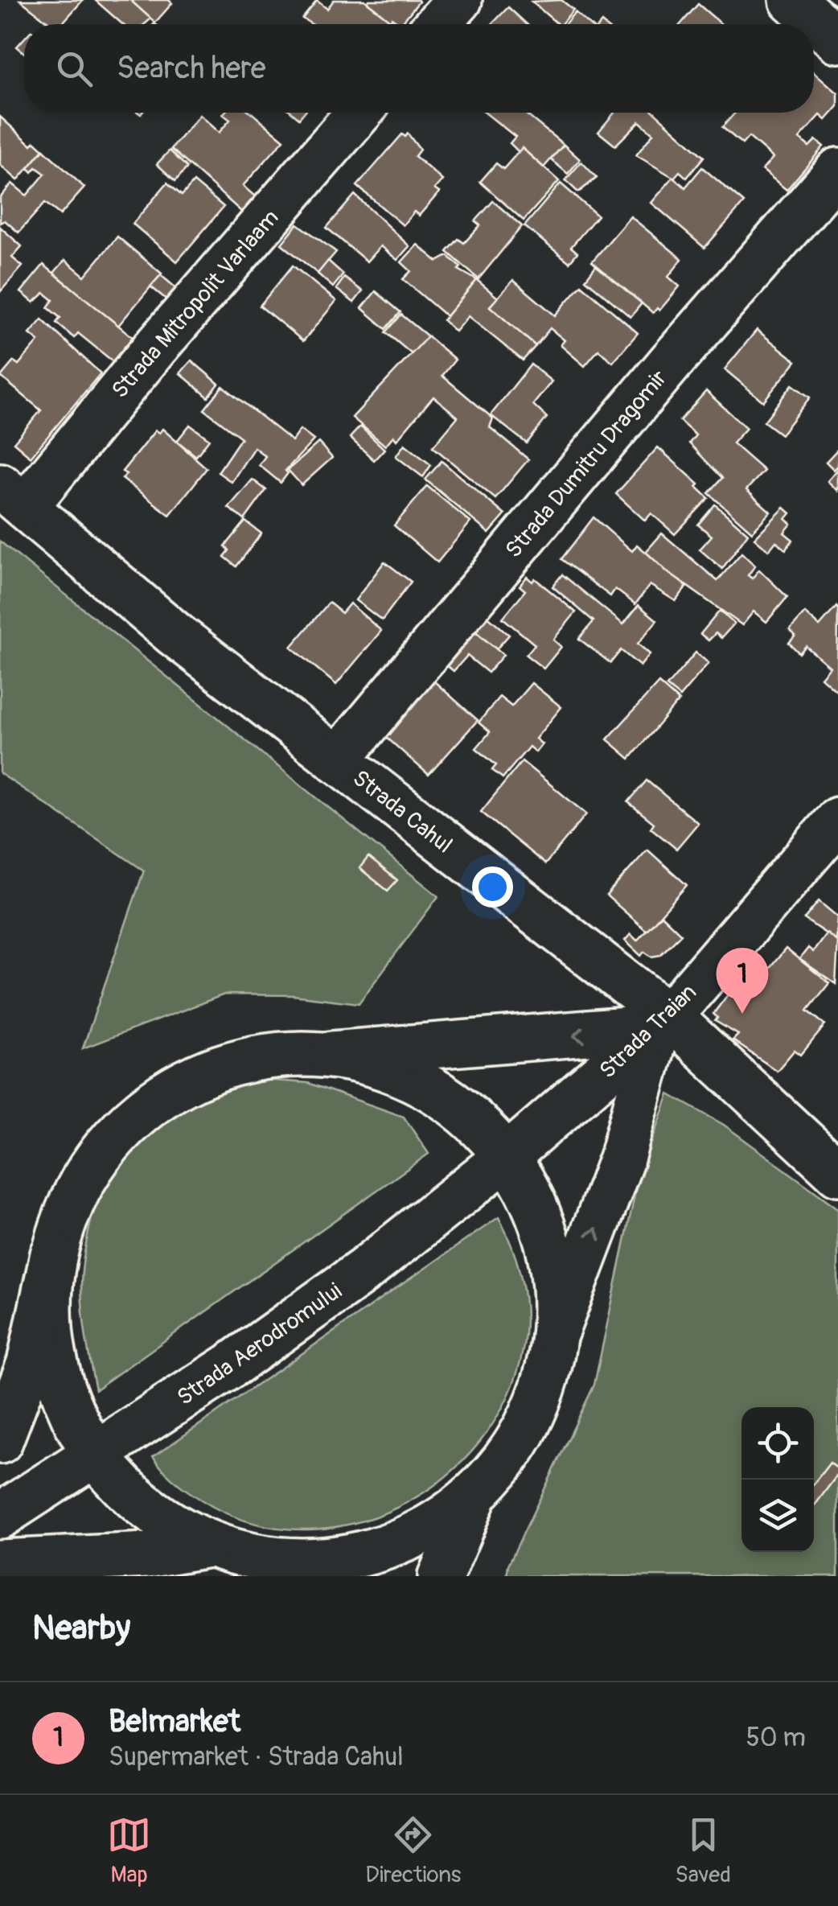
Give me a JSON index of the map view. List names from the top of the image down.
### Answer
{
  "streets": {
    "main road": [
      "Strada Mitropolit Varlaam",
      "Strada Dumitru Dragomir",
      "Strada Cahul",
      "Strada Trаian",
      "Strada Aerodromului"
    ]
  },
  "crossings": [
    ["Strada Mitropolit Varlaam", "Strada Cahul"],
    ["Strada Dumitru Dragomir", "Strada Cahul"],
    ["Strada Cahul", "Strada Trаian"],
    ["Strada Trаian", "Strada Aerodromului"]
  ],
  "page": {
    "search": "Search here",
    "pins": "1",
    "heading": "Nearby",
    "list": [
      {
        "mark": "1",
        "name": "Belmarket",
        "note": "Supermarket · Strada Cahul",
        "value": "50 m"
      }
    ],
    "nav": ["Map", "Directions", "Saved"]
  }
}
